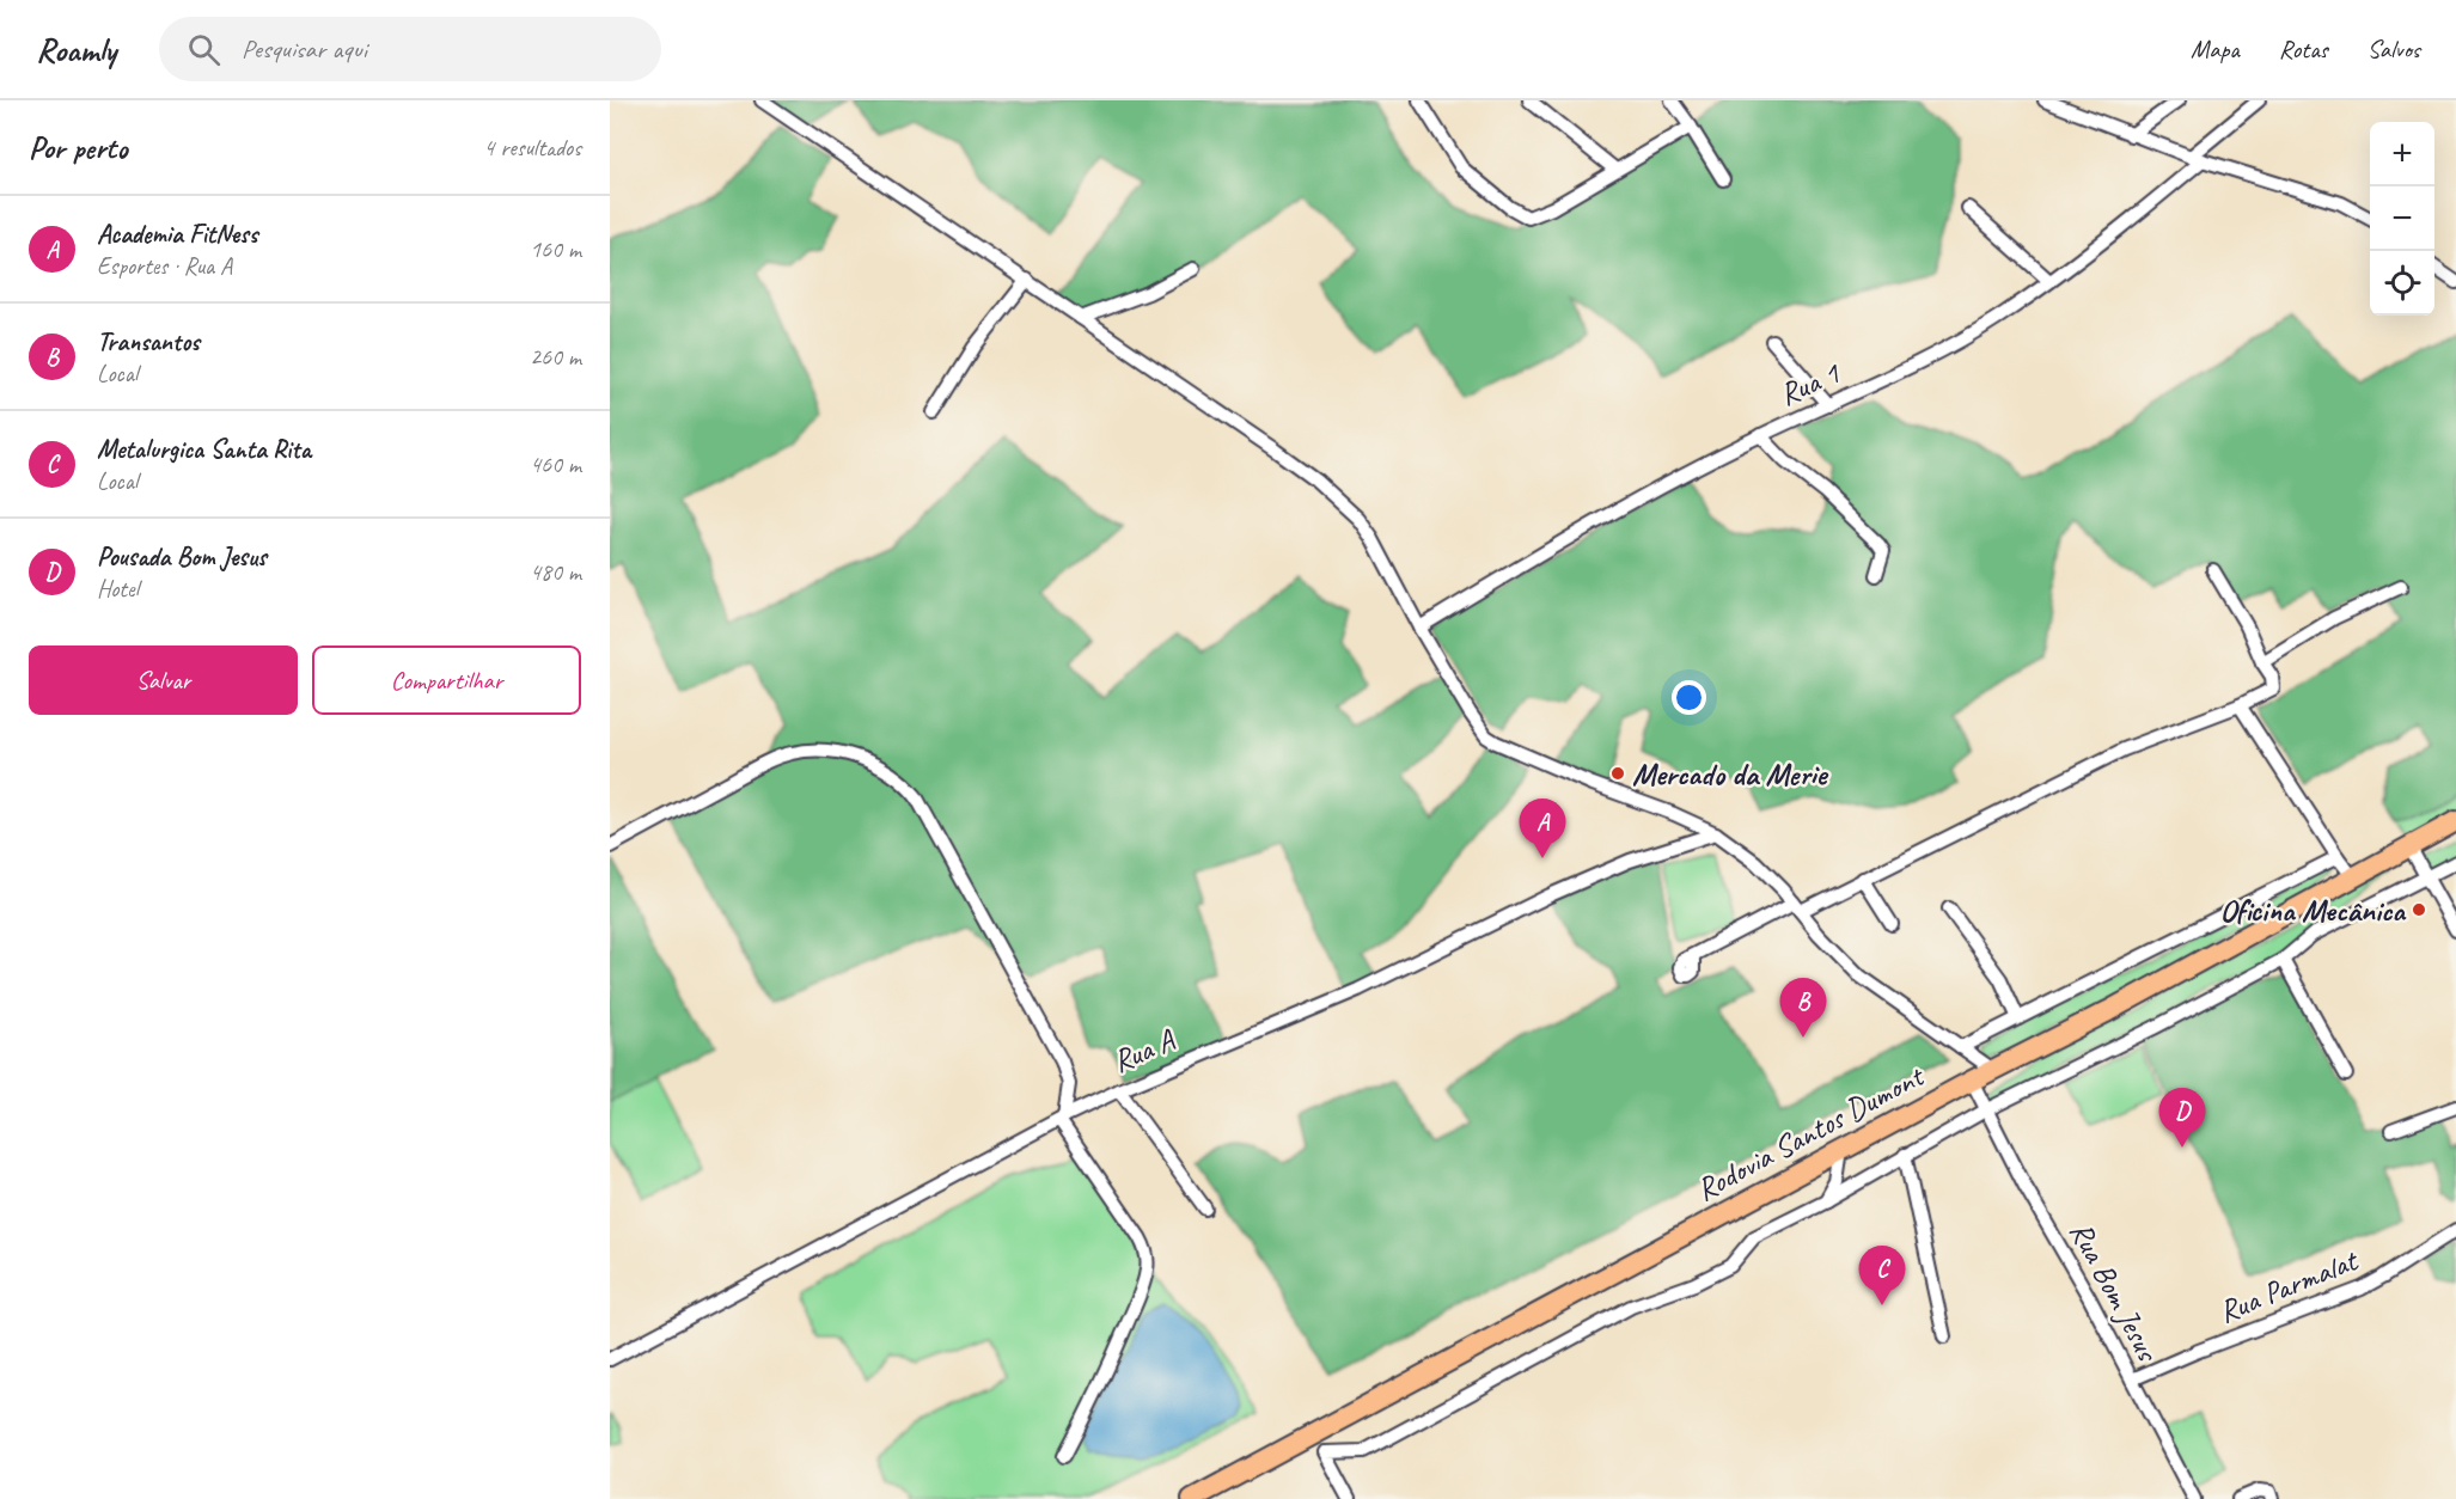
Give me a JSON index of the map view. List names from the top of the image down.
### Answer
{
  "streets": {
    "highway": ["Rodovia Santos Dumont"],
    "street": [
      "Rua 1",
      "Rua A",
      "Rua Parmalat",
      "Rua Bom Jesus"
    ]
  },
  "crossings": [
    ["Rodovia Santos Dumont", "Rua Bom Jesus"],
    ["Rua Parmalat", "Rua Bom Jesus"]
  ],
  "places": ["Mercado da Merie", "Oficina Mecânica"],
  "page": {
    "header": "Roamly",
    "search": "Pesquisar aqui",
    "nav": ["Mapa", "Rotas", "Salvos"],
    "heading": ["Por perto", "4 resultados"],
    "map_buttons": ["+", "−"],
    "list": [
      {
        "mark": "A",
        "name": "Academia FitNess",
        "note": "Esportes · Rua A",
        "value": "160 m"
      },
      {
        "mark": "B",
        "name": "Transantos",
        "note": "Local",
        "value": "260 m"
      },
      {
        "mark": "C",
        "name": "Metalurgica Santa Rita",
        "note": "Local",
        "value": "460 m"
      },
      {
        "mark": "D",
        "name": "Pousada Bom Jesus",
        "note": "Hotel",
        "value": "480 m"
      }
    ],
    "buttons": ["Salvar", "Compartilhar"],
    "pins": [
      "A",
      "B",
      "D",
      "C"
    ]
  }
}
